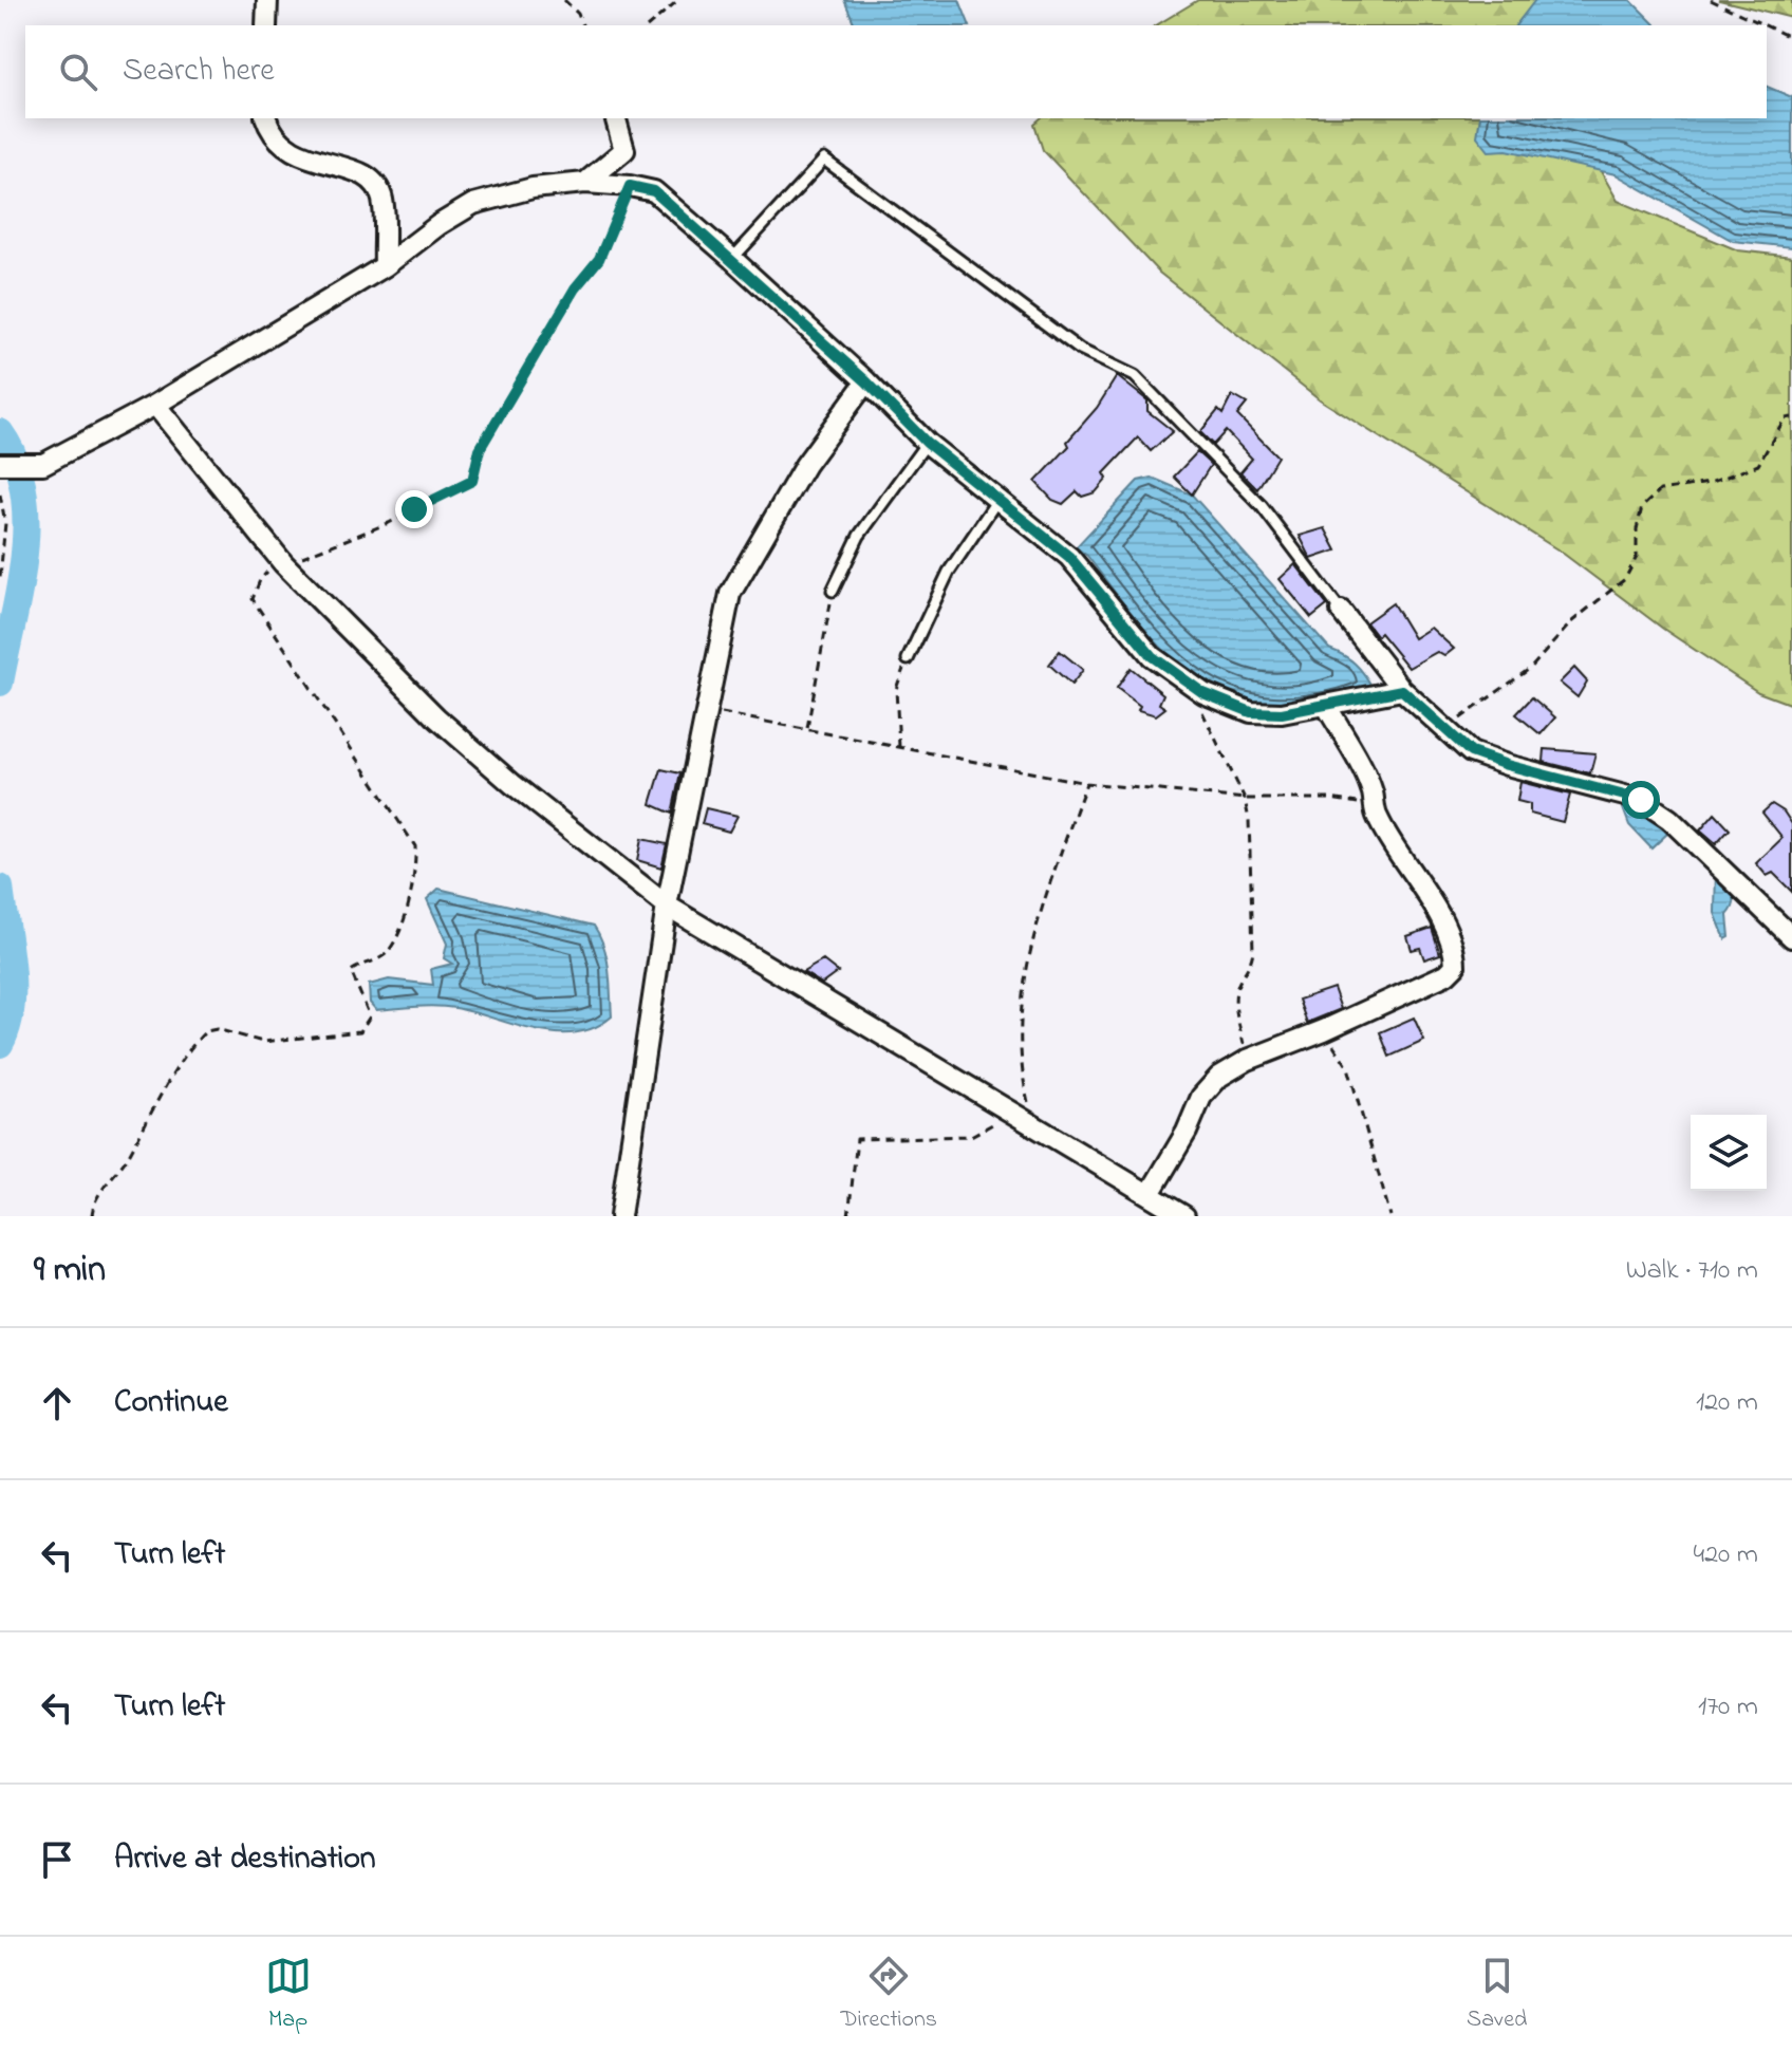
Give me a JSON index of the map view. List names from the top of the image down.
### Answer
{
  "page": {
    "search": "Search here",
    "heading": ["9 min", "Walk · 710 m"],
    "list": [
      ["Continue", "120 m"],
      ["Turn left", "420 m"],
      ["Turn left", "170 m"],
      "Arrive at destination"
    ],
    "nav": ["Map", "Directions", "Saved"]
  }
}
